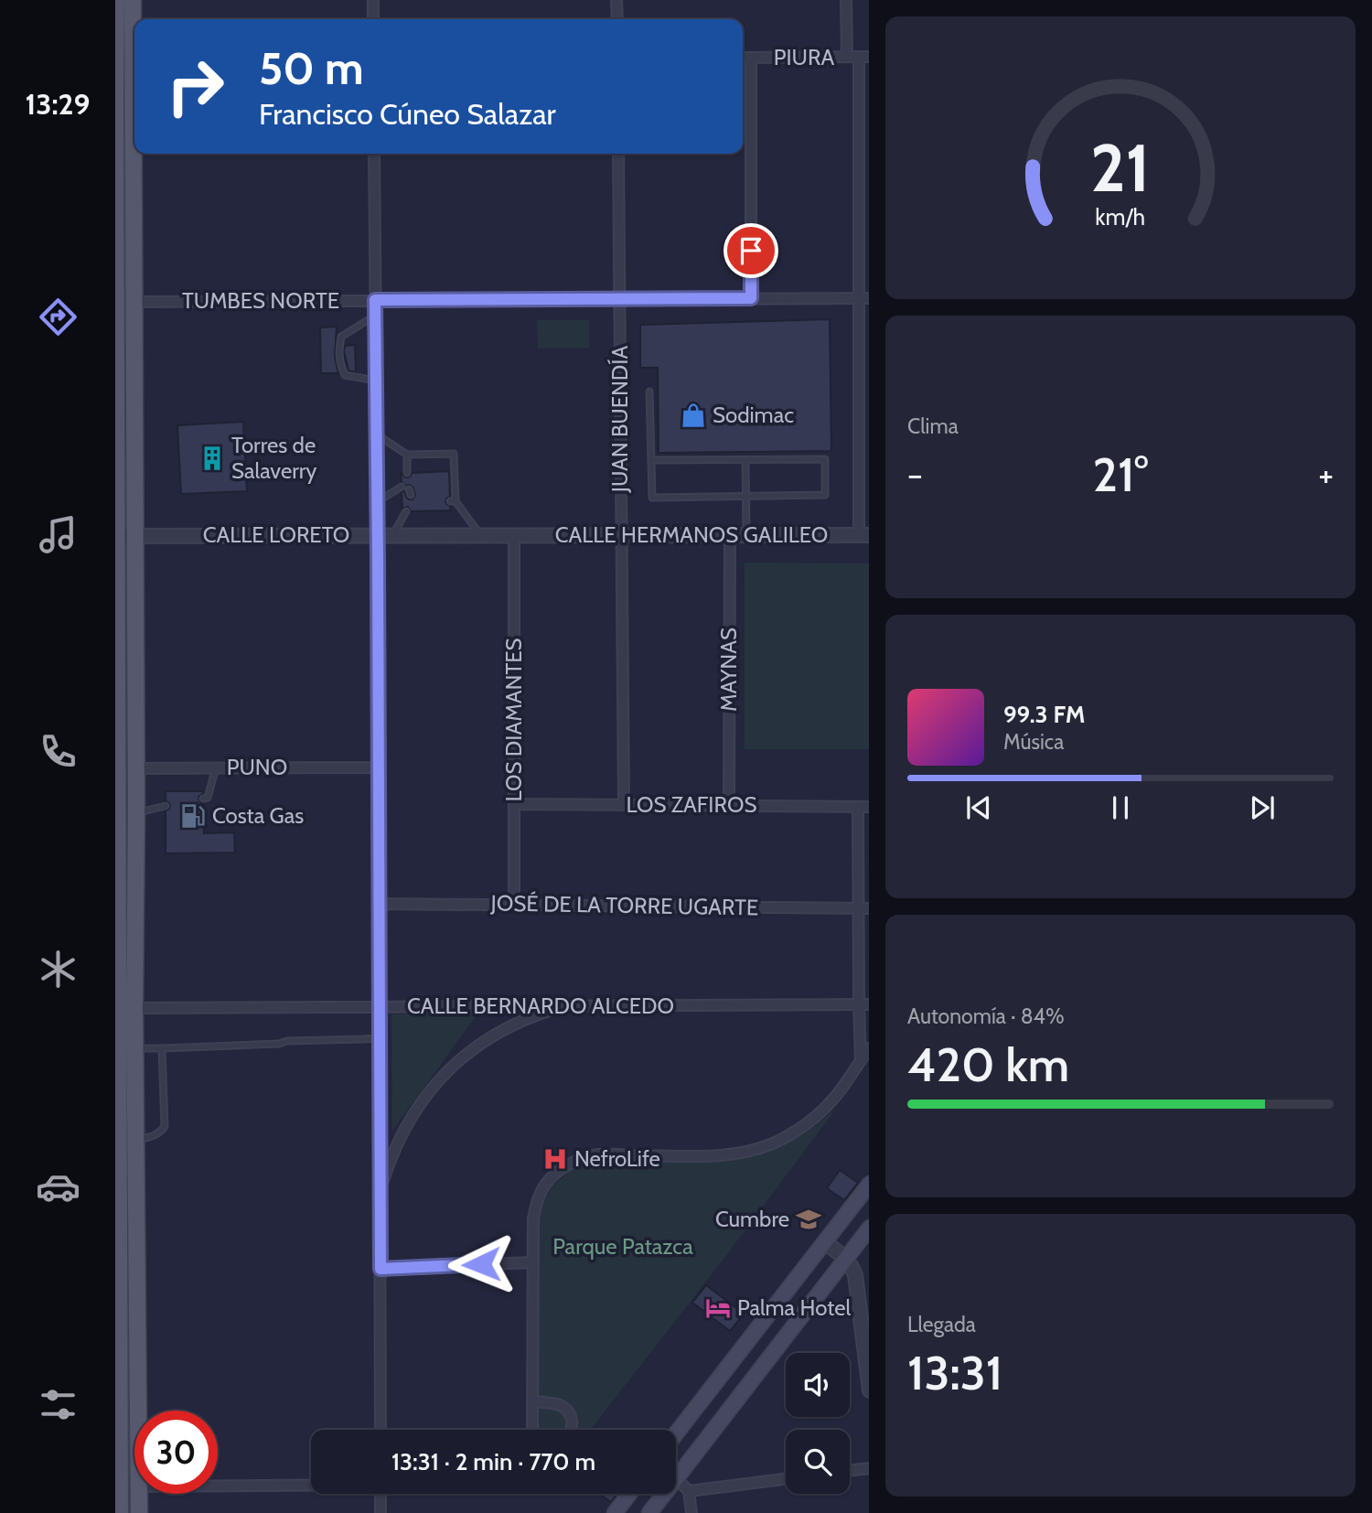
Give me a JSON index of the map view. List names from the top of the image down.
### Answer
{
  "streets": {
    "street": [
      "PIURA",
      "TUMBES NORTE",
      "JUAN BUENDÍA",
      "CALLE LORETO",
      "CALLE HERMANOS GALILEO",
      "MAYNAS",
      "LOS DIAMANTES",
      "PUNO",
      "LOS ZAFIROS",
      "JOSÉ DE LA TORRE UGARTE",
      "CALLE BERNARDO ALCEDO"
    ]
  },
  "crossings": [
    ["TUMBES NORTE", "JUAN BUENDÍA"],
    ["JUAN BUENDÍA", "CALLE HERMANOS GALILEO"],
    ["JUAN BUENDÍA", "LOS ZAFIROS"],
    ["CALLE LORETO", "CALLE HERMANOS GALILEO"],
    ["CALLE LORETO", "LOS DIAMANTES"],
    ["CALLE HERMANOS GALILEO", "MAYNAS"],
    ["CALLE HERMANOS GALILEO", "LOS DIAMANTES"],
    ["MAYNAS", "LOS ZAFIROS"],
    ["LOS DIAMANTES", "LOS ZAFIROS"],
    ["LOS DIAMANTES", "JOSÉ DE LA TORRE UGARTE"]
  ],
  "parks": ["Parque Patazca"],
  "places": {
    "shop": ["Sodimac"],
    "building": ["Torres de Salaverry"],
    "fuel station": ["Costa Gas"],
    "hospital": ["NefroLife"],
    "school or university": ["Cumbre"],
    "hotel": ["Palma Hotel"]
  },
  "page": {
    "tabs": "13:29",
    "turn": ["50 m", "Francisco Cúneo Salazar"],
    "tile": [
      "Clima",
      ["Autonomía · 84%", "420 km"],
      ["Llegada", "13:31"]
    ],
    "heat": ["−", "21°", "+"],
    "song": ["99.3 FM", "Música"],
    "limit": "30",
    "trip": "13:31 · 2 min · 770 m",
    "gauge": ["21", "km/h"]
  }
}
